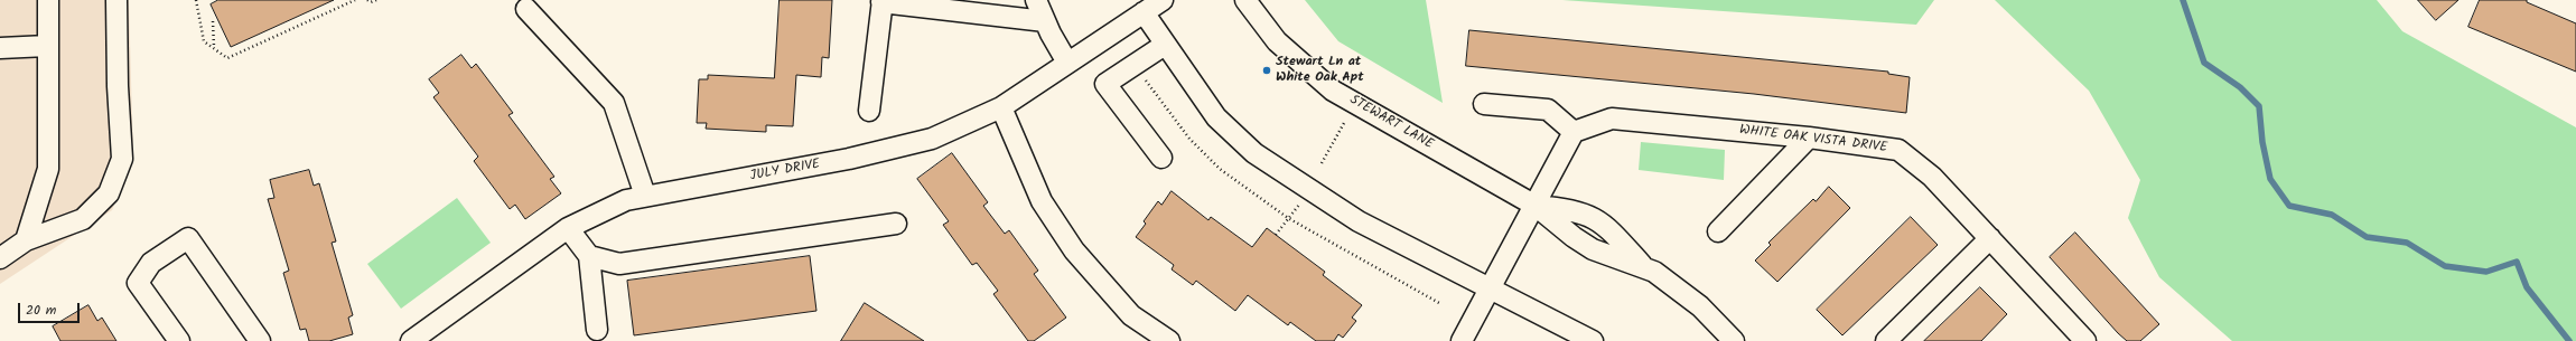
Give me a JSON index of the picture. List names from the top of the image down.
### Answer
{
  "streets": {
    "street": ["STEWART LANE", "WHITE OAK VISTA DRIVE", "JULY DRIVE"]
  },
  "places": ["Stewart Ln at White Oak Apt"],
  "scale_bar": "20 m"
}
